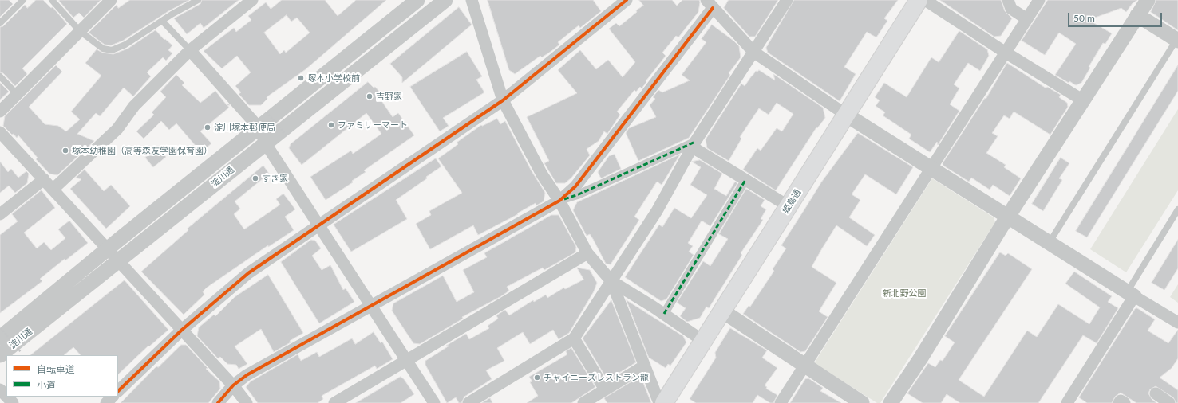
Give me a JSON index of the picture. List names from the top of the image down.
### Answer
{
  "streets": {
    "main road": ["姫島通"],
    "street": ["淀川通"]
  },
  "parks": ["新北野公園"],
  "places": [
    "塚本小学校前",
    "吉野家",
    "ファミリーマート",
    "淀川塚本郵便局",
    "塚本幼稚園（高等森友学園保育園）",
    "すき家",
    "チャイニーズレストラン龍"
  ],
  "legend": ["自転車道", "小道"],
  "scale_bar": "50 m"
}
